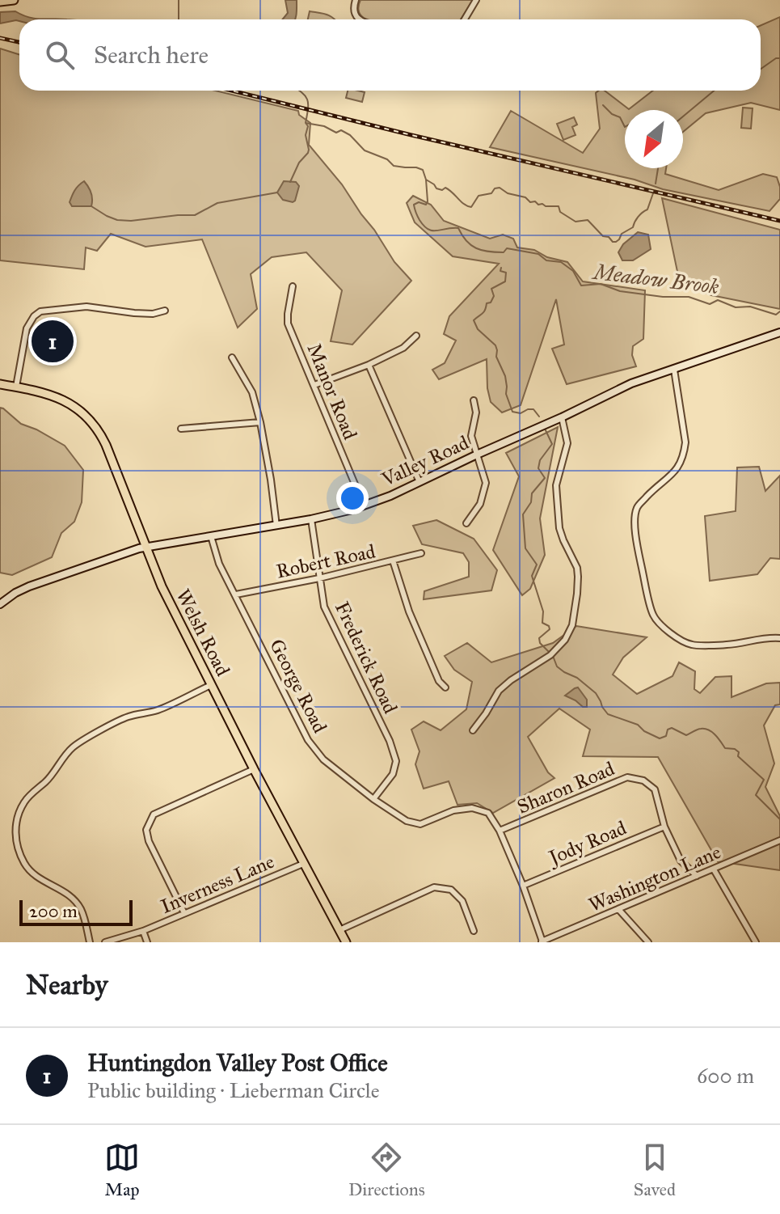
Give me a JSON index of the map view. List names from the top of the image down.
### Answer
{
  "streets": {
    "main road": ["Valley Road", "Welsh Road"],
    "street": [
      "Manor Road",
      "Robert Road",
      "Frederick Road",
      "George Road",
      "Sharon Road",
      "Jody Road",
      "Washington Lane",
      "Inverness Lane"
    ]
  },
  "crossings": [
    ["Manor Road", "Valley Road"],
    ["Valley Road", "Welsh Road"],
    ["Valley Road", "Frederick Road"],
    ["Valley Road", "George Road"],
    ["Robert Road", "Frederick Road"],
    ["Robert Road", "George Road"],
    ["Welsh Road", "Inverness Lane"],
    ["Frederick Road", "George Road"],
    ["George Road", "Sharon Road"],
    ["George Road", "Jody Road"],
    ["George Road", "Washington Lane"],
    ["Sharon Road", "Jody Road"]
  ],
  "water": ["Meadow Brook"],
  "scale_bar": "200 m",
  "north": "bottom left",
  "page": {
    "search": "Search here",
    "pins": "1",
    "scale": "200 m",
    "heading": "Nearby",
    "list": [
      {
        "mark": "1",
        "name": "Huntingdon Valley Post Office",
        "note": "Public building · Lieberman Circle",
        "value": "600 m"
      }
    ],
    "nav": ["Map", "Directions", "Saved"]
  }
}
